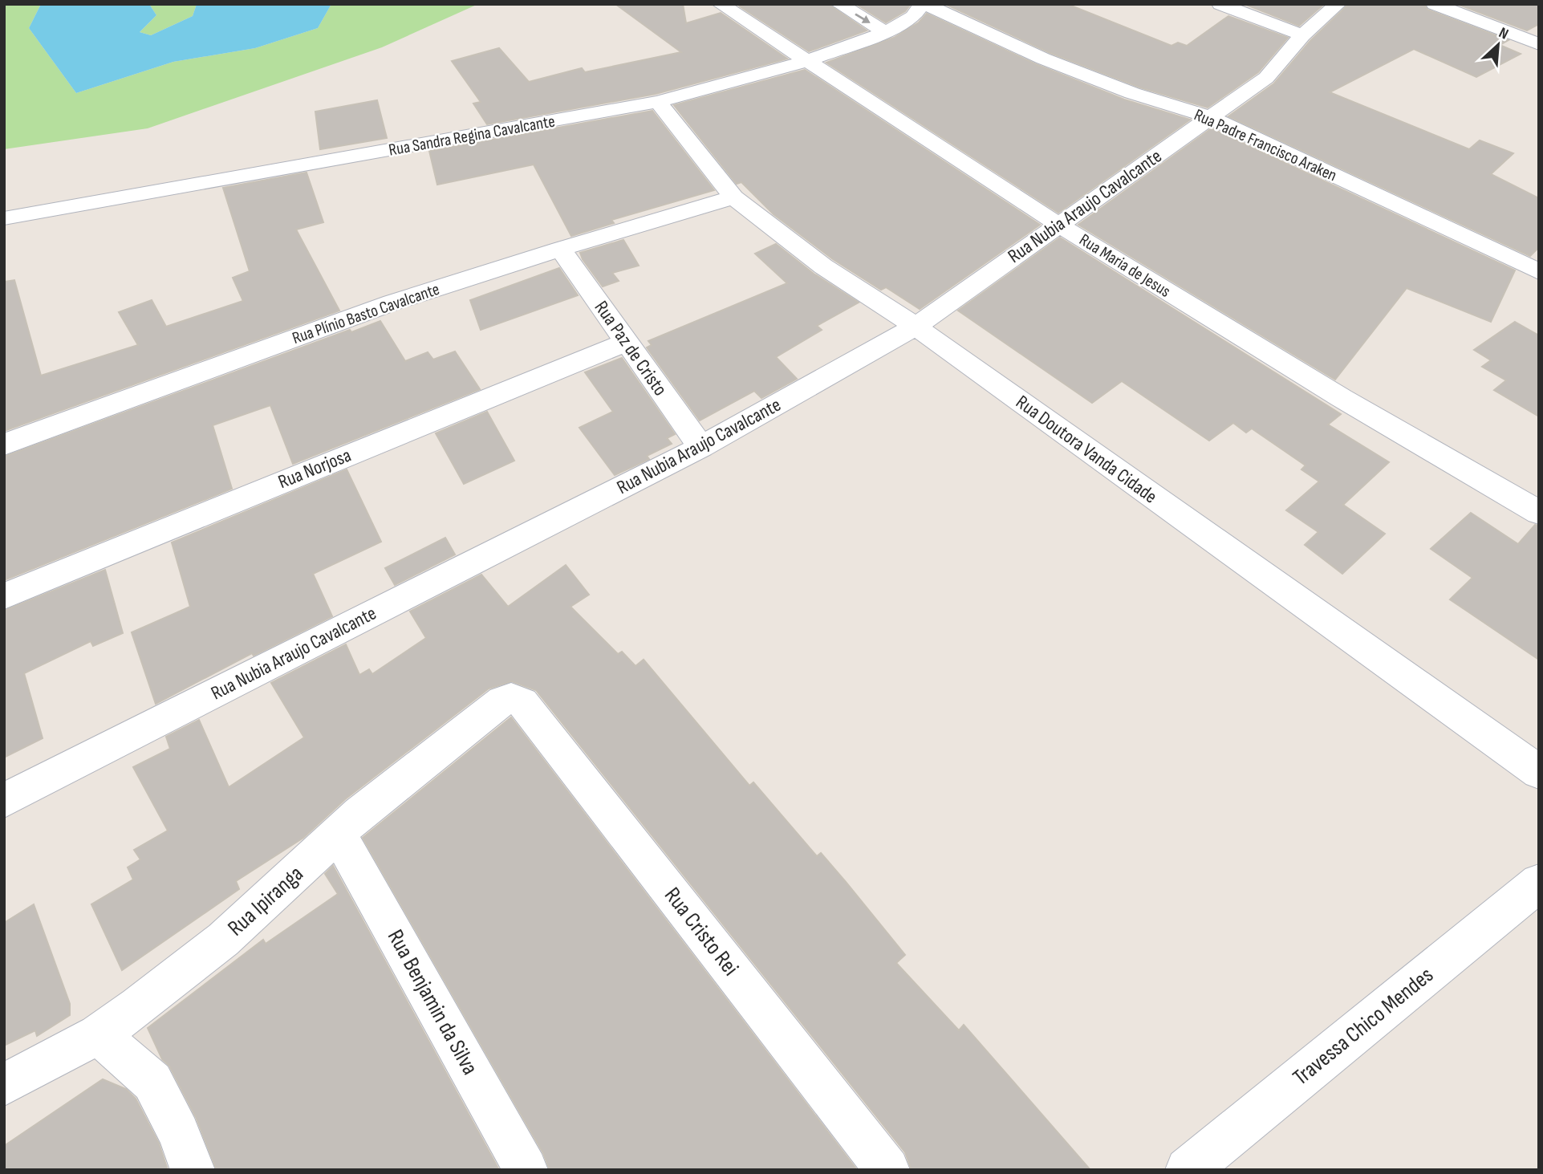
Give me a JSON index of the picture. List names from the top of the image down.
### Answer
{
  "streets": {
    "street": [
      "Rua Sandra Regina Cavalcante",
      "Rua Padre Francisco Araken",
      "Rua Nubia Araujo Cavalcante",
      "Rua Maria de Jesus",
      "Rua Plínio Basto Cavalcante",
      "Rua Paz de Cristo",
      "Rua Doutora Vanda Cidade",
      "Rua Norjosa",
      "Rua Ipiranga",
      "Rua Cristo Rei",
      "Rua Benjamin da Silva",
      "Travessa Chico Mendes"
    ]
  },
  "crossings": [
    ["Rua Sandra Regina Cavalcante", "Rua Padre Francisco Araken"],
    ["Rua Sandra Regina Cavalcante", "Rua Maria de Jesus"],
    ["Rua Sandra Regina Cavalcante", "Rua Doutora Vanda Cidade"],
    ["Rua Padre Francisco Araken", "Rua Nubia Araujo Cavalcante"],
    ["Rua Nubia Araujo Cavalcante", "Rua Maria de Jesus"],
    ["Rua Nubia Araujo Cavalcante", "Rua Paz de Cristo"],
    ["Rua Nubia Araujo Cavalcante", "Rua Doutora Vanda Cidade"],
    ["Rua Plínio Basto Cavalcante", "Rua Paz de Cristo"],
    ["Rua Plínio Basto Cavalcante", "Rua Doutora Vanda Cidade"],
    ["Rua Paz de Cristo", "Rua Norjosa"],
    ["Rua Ipiranga", "Rua Cristo Rei"],
    ["Rua Ipiranga", "Rua Benjamin da Silva"]
  ],
  "north": "top right"
}
